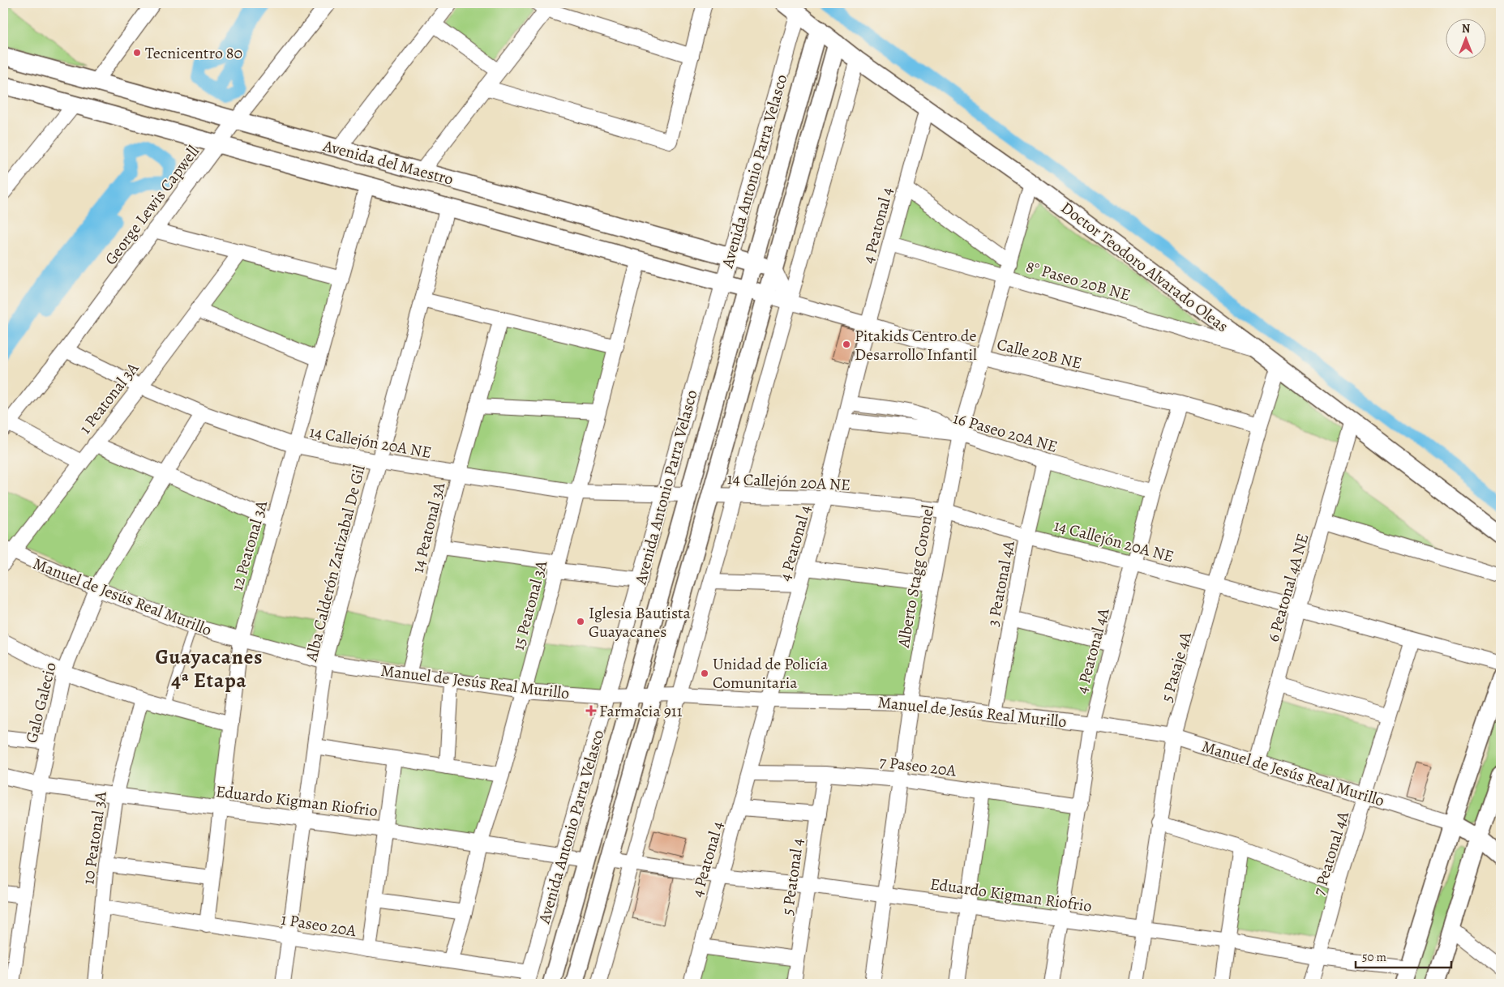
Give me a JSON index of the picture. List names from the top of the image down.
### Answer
{
  "streets": {
    "street": [
      "Avenida del Maestro",
      "Avenida Antonio Parra Velasco",
      "George Lewis Capwell",
      "4 Peatonal 4",
      "Doctor Teodoro Alvarado Oleas",
      "8° Paseo 20B NE",
      "Calle 20B NE",
      "1 Peatonal 3A",
      "16 Paseo 20A NE",
      "14 Callejón 20A NE",
      "14 Peatonal 3A",
      "12 Peatonal 3A",
      "Alba Calderón Zatizabal De Gil",
      "Alberto Stagg Coronel",
      "3 Peatonal 4A",
      "6 Peatonal 4A NE",
      "Manuel de Jesús Real Murillo",
      "15 Peatonal 3A",
      "4 Peatonal 4A",
      "5 Pasaje 4A",
      "Galo Galecio",
      "7 Paseo 20A",
      "Eduardo Kigman Riofrio",
      "10 Peatonal 3A",
      "7 Peatonal 4A",
      "5 Peatonal 4",
      "1 Paseo 20A"
    ]
  },
  "crossings": [
    ["Avenida del Maestro", "Avenida Antonio Parra Velasco"],
    ["Avenida del Maestro", "George Lewis Capwell"],
    ["Avenida del Maestro", "Calle 20B NE"],
    ["Avenida del Maestro", "12 Peatonal 3A"],
    ["Avenida del Maestro", "Alba Calderón Zatizabal De Gil"],
    ["Avenida del Maestro", "15 Peatonal 3A"],
    ["Avenida Antonio Parra Velasco", "Doctor Teodoro Alvarado Oleas"],
    ["Avenida Antonio Parra Velasco", "14 Callejón 20A NE"],
    ["Avenida Antonio Parra Velasco", "Manuel de Jesús Real Murillo"],
    ["Avenida Antonio Parra Velasco", "Eduardo Kigman Riofrio"],
    ["Avenida Antonio Parra Velasco", "1 Paseo 20A"],
    ["George Lewis Capwell", "14 Callejón 20A NE"],
    ["4 Peatonal 4", "Doctor Teodoro Alvarado Oleas"],
    ["4 Peatonal 4", "8° Paseo 20B NE"],
    ["4 Peatonal 4", "Calle 20B NE"],
    ["4 Peatonal 4", "16 Paseo 20A NE"],
    ["4 Peatonal 4", "14 Callejón 20A NE"],
    ["4 Peatonal 4", "Manuel de Jesús Real Murillo"],
    ["4 Peatonal 4", "7 Paseo 20A"],
    ["4 Peatonal 4", "Eduardo Kigman Riofrio"],
    ["Doctor Teodoro Alvarado Oleas", "8° Paseo 20B NE"],
    ["Doctor Teodoro Alvarado Oleas", "Alberto Stagg Coronel"],
    ["Doctor Teodoro Alvarado Oleas", "6 Peatonal 4A NE"],
    ["Doctor Teodoro Alvarado Oleas", "5 Pasaje 4A"],
    ["8° Paseo 20B NE", "Alberto Stagg Coronel"],
    ["Calle 20B NE", "Alberto Stagg Coronel"],
    ["Calle 20B NE", "4 Peatonal 4A"],
    ["Calle 20B NE", "5 Pasaje 4A"],
    ["1 Peatonal 3A", "14 Callejón 20A NE"],
    ["1 Peatonal 3A", "Manuel de Jesús Real Murillo"],
    ["16 Paseo 20A NE", "Alberto Stagg Coronel"],
    ["16 Paseo 20A NE", "3 Peatonal 4A"],
    ["16 Paseo 20A NE", "4 Peatonal 4A"],
    ["14 Callejón 20A NE", "14 Peatonal 3A"],
    ["14 Callejón 20A NE", "12 Peatonal 3A"],
    ["14 Callejón 20A NE", "Alba Calderón Zatizabal De Gil"],
    ["14 Callejón 20A NE", "Alberto Stagg Coronel"],
    ["14 Callejón 20A NE", "3 Peatonal 4A"],
    ["14 Callejón 20A NE", "6 Peatonal 4A NE"],
    ["14 Callejón 20A NE", "15 Peatonal 3A"],
    ["14 Callejón 20A NE", "4 Peatonal 4A"],
    ["14 Callejón 20A NE", "5 Pasaje 4A"],
    ["14 Callejón 20A NE", "Galo Galecio"],
    ["14 Callejón 20A NE", "7 Peatonal 4A"],
    ["14 Peatonal 3A", "Manuel de Jesús Real Murillo"],
    ["12 Peatonal 3A", "Manuel de Jesús Real Murillo"],
    ["12 Peatonal 3A", "Eduardo Kigman Riofrio"],
    ["12 Peatonal 3A", "1 Paseo 20A"],
    ["Alba Calderón Zatizabal De Gil", "Manuel de Jesús Real Murillo"],
    ["Alba Calderón Zatizabal De Gil", "Eduardo Kigman Riofrio"],
    ["Alba Calderón Zatizabal De Gil", "1 Paseo 20A"],
    ["Alberto Stagg Coronel", "Manuel de Jesús Real Murillo"],
    ["Alberto Stagg Coronel", "7 Paseo 20A"],
    ["Alberto Stagg Coronel", "Eduardo Kigman Riofrio"],
    ["3 Peatonal 4A", "Manuel de Jesús Real Murillo"],
    ["6 Peatonal 4A NE", "Manuel de Jesús Real Murillo"],
    ["Manuel de Jesús Real Murillo", "15 Peatonal 3A"],
    ["Manuel de Jesús Real Murillo", "4 Peatonal 4A"],
    ["Manuel de Jesús Real Murillo", "5 Pasaje 4A"],
    ["Manuel de Jesús Real Murillo", "Galo Galecio"],
    ["Manuel de Jesús Real Murillo", "7 Peatonal 4A"],
    ["15 Peatonal 3A", "Eduardo Kigman Riofrio"],
    ["15 Peatonal 3A", "1 Paseo 20A"],
    ["4 Peatonal 4A", "7 Paseo 20A"],
    ["4 Peatonal 4A", "Eduardo Kigman Riofrio"],
    ["5 Pasaje 4A", "Eduardo Kigman Riofrio"],
    ["Galo Galecio", "Eduardo Kigman Riofrio"],
    ["7 Paseo 20A", "5 Peatonal 4"],
    ["Eduardo Kigman Riofrio", "10 Peatonal 3A"],
    ["Eduardo Kigman Riofrio", "7 Peatonal 4A"],
    ["Eduardo Kigman Riofrio", "5 Peatonal 4"],
    ["10 Peatonal 3A", "1 Paseo 20A"]
  ],
  "districts": ["Guayacanes 4ª Etapa"],
  "places": {
    "other": [
      "Tecnicentro 80",
      "Pitakids Centro de Desarrollo Infantil",
      "Iglesia Bautista Guayacanes",
      "Unidad de Policía Comunitaria"
    ],
    "health": ["Farmacia 911"]
  },
  "scale_bar": "50 m",
  "north": "top"
}
